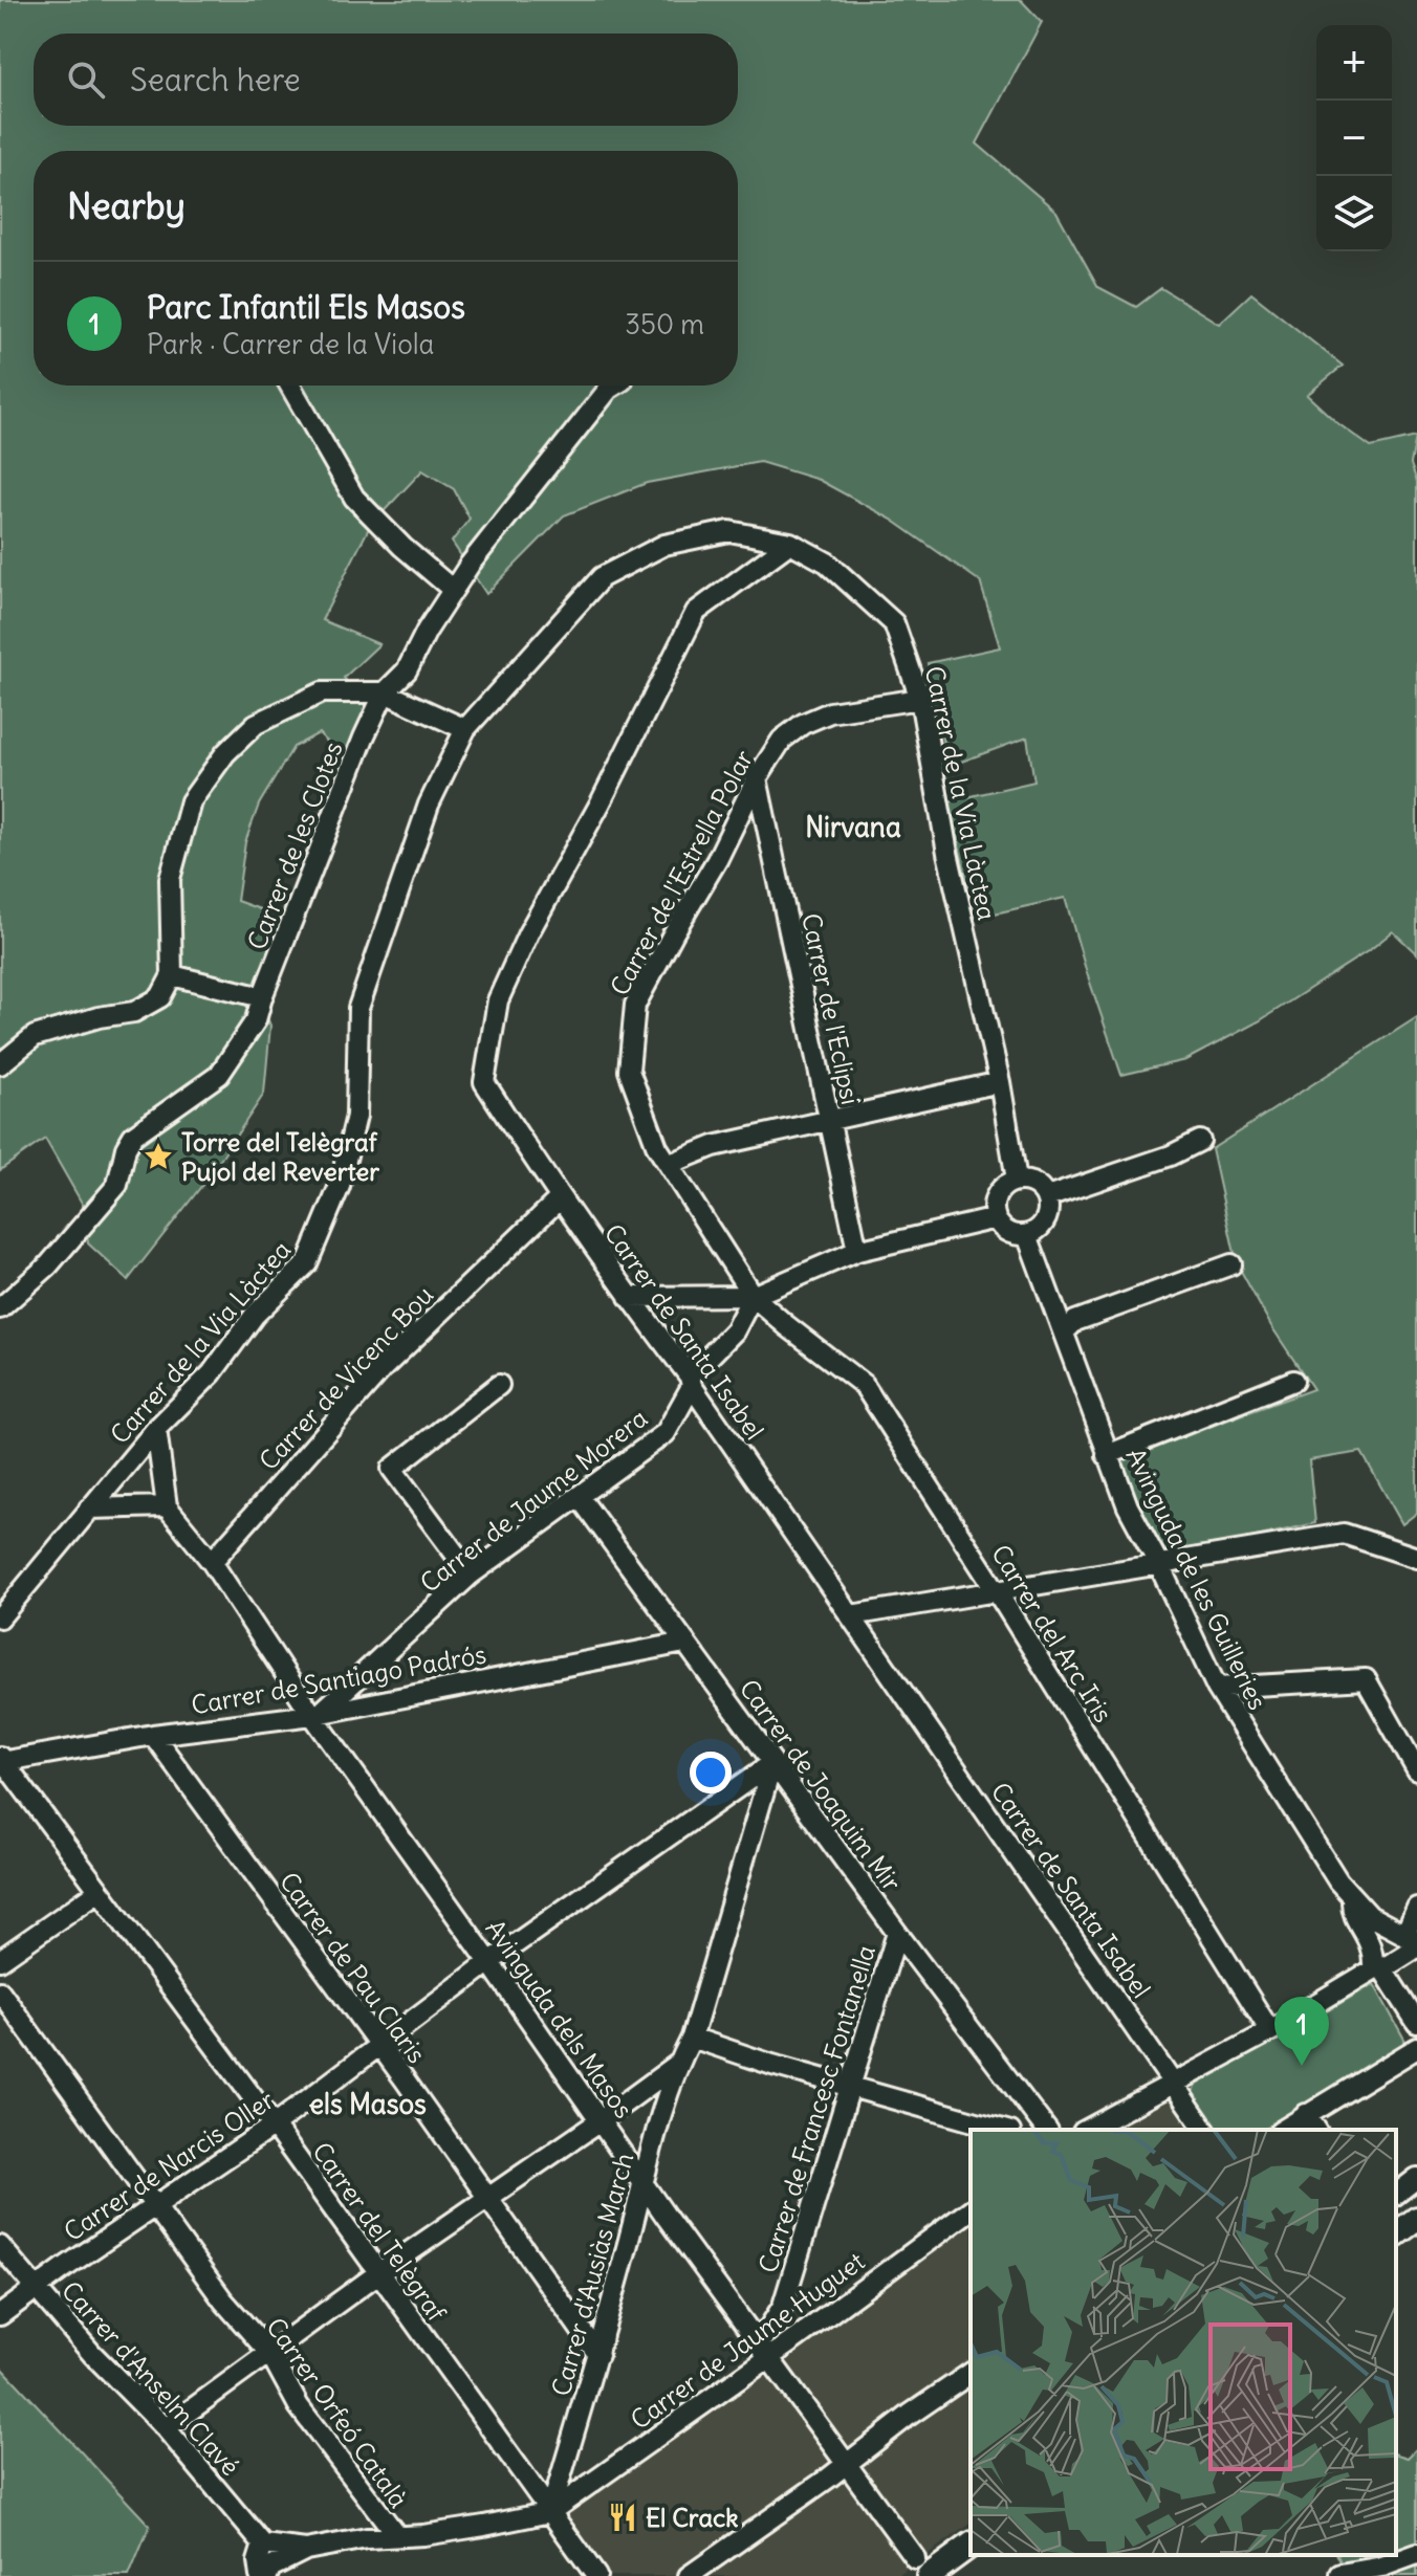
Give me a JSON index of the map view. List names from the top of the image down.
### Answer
{
  "streets": {
    "street": [
      "Carrer de la Via Làctea",
      "Carrer de les Clotes",
      "Carrer de l'Estrella Polar",
      "Carrer de l'Eclipsi",
      "Carrer de Santa Isabel",
      "Carrer de Vicenc Bou",
      "Carrer de Jaume Morera",
      "Avinguda de les Guilleries",
      "Carrer del Arc Iris",
      "Carrer de Santiago Padrós",
      "Carrer de Joaquim Mir",
      "Carrer de Pau Claris",
      "Avinguda dels Masos",
      "Carrer de Francesc Fontanella",
      "Carrer de Narcis Oller",
      "Carrer del Telègraf",
      "Carrer d'Ausiàs March",
      "Carrer de Jaume Huguet",
      "Carrer d'Anselm Clavé",
      "Carrer Orfeó Català"
    ]
  },
  "crossings": [
    ["Carrer de la Via Làctea", "Carrer de l'Estrella Polar"],
    ["Carrer de la Via Làctea", "Carrer de Santa Isabel"],
    ["Carrer de la Via Làctea", "Avinguda de les Guilleries"],
    ["Carrer de l'Estrella Polar", "Carrer de l'Eclipsi"],
    ["Carrer de l'Estrella Polar", "Carrer de Jaume Morera"],
    ["Carrer de l'Estrella Polar", "Carrer del Arc Iris"],
    ["Carrer de Santa Isabel", "Carrer de Vicenc Bou"],
    ["Carrer de Santa Isabel", "Carrer de Jaume Morera"],
    ["Carrer de Vicenc Bou", "Avinguda dels Masos"],
    ["Carrer de Jaume Morera", "Carrer del Arc Iris"],
    ["Carrer de Jaume Morera", "Carrer de Santiago Padrós"],
    ["Carrer de Jaume Morera", "Carrer de Joaquim Mir"],
    ["Carrer de Jaume Morera", "Avinguda dels Masos"],
    ["Carrer de Santiago Padrós", "Carrer de Joaquim Mir"],
    ["Carrer de Santiago Padrós", "Carrer de Pau Claris"],
    ["Carrer de Santiago Padrós", "Avinguda dels Masos"],
    ["Carrer de Santiago Padrós", "Carrer del Telègraf"],
    ["Carrer de Joaquim Mir", "Carrer de Francesc Fontanella"],
    ["Carrer de Joaquim Mir", "Carrer de Narcis Oller"],
    ["Carrer de Joaquim Mir", "Carrer d'Ausiàs March"],
    ["Carrer de Pau Claris", "Carrer de Narcis Oller"],
    ["Carrer de Pau Claris", "Carrer d'Ausiàs March"],
    ["Avinguda dels Masos", "Carrer de Francesc Fontanella"],
    ["Avinguda dels Masos", "Carrer de Narcis Oller"],
    ["Avinguda dels Masos", "Carrer d'Ausiàs March"],
    ["Avinguda dels Masos", "Carrer de Jaume Huguet"],
    ["Carrer de Francesc Fontanella", "Carrer de Jaume Huguet"],
    ["Carrer de Narcis Oller", "Carrer del Telègraf"],
    ["Carrer de Narcis Oller", "Carrer d'Ausiàs March"],
    ["Carrer de Narcis Oller", "Carrer d'Anselm Clavé"],
    ["Carrer de Narcis Oller", "Carrer Orfeó Català"],
    ["Carrer del Telègraf", "Carrer d'Ausiàs March"],
    ["Carrer del Telègraf", "Carrer de Jaume Huguet"],
    ["Carrer d'Ausiàs March", "Carrer de Jaume Huguet"]
  ],
  "districts": ["Nirvana", "els Masos"],
  "places": {
    "place": ["Torre del Telègraf Pujol del Reverter"],
    "restaurant": ["El Crack"]
  },
  "page": {
    "map_buttons": ["+", "−"],
    "search": "Search here",
    "heading": "Nearby",
    "list": [
      {
        "mark": "1",
        "name": "Parc Infantil Els Masos",
        "note": "Park · Carrer de la Viola",
        "value": "350 m"
      }
    ],
    "pins": "1"
  }
}
